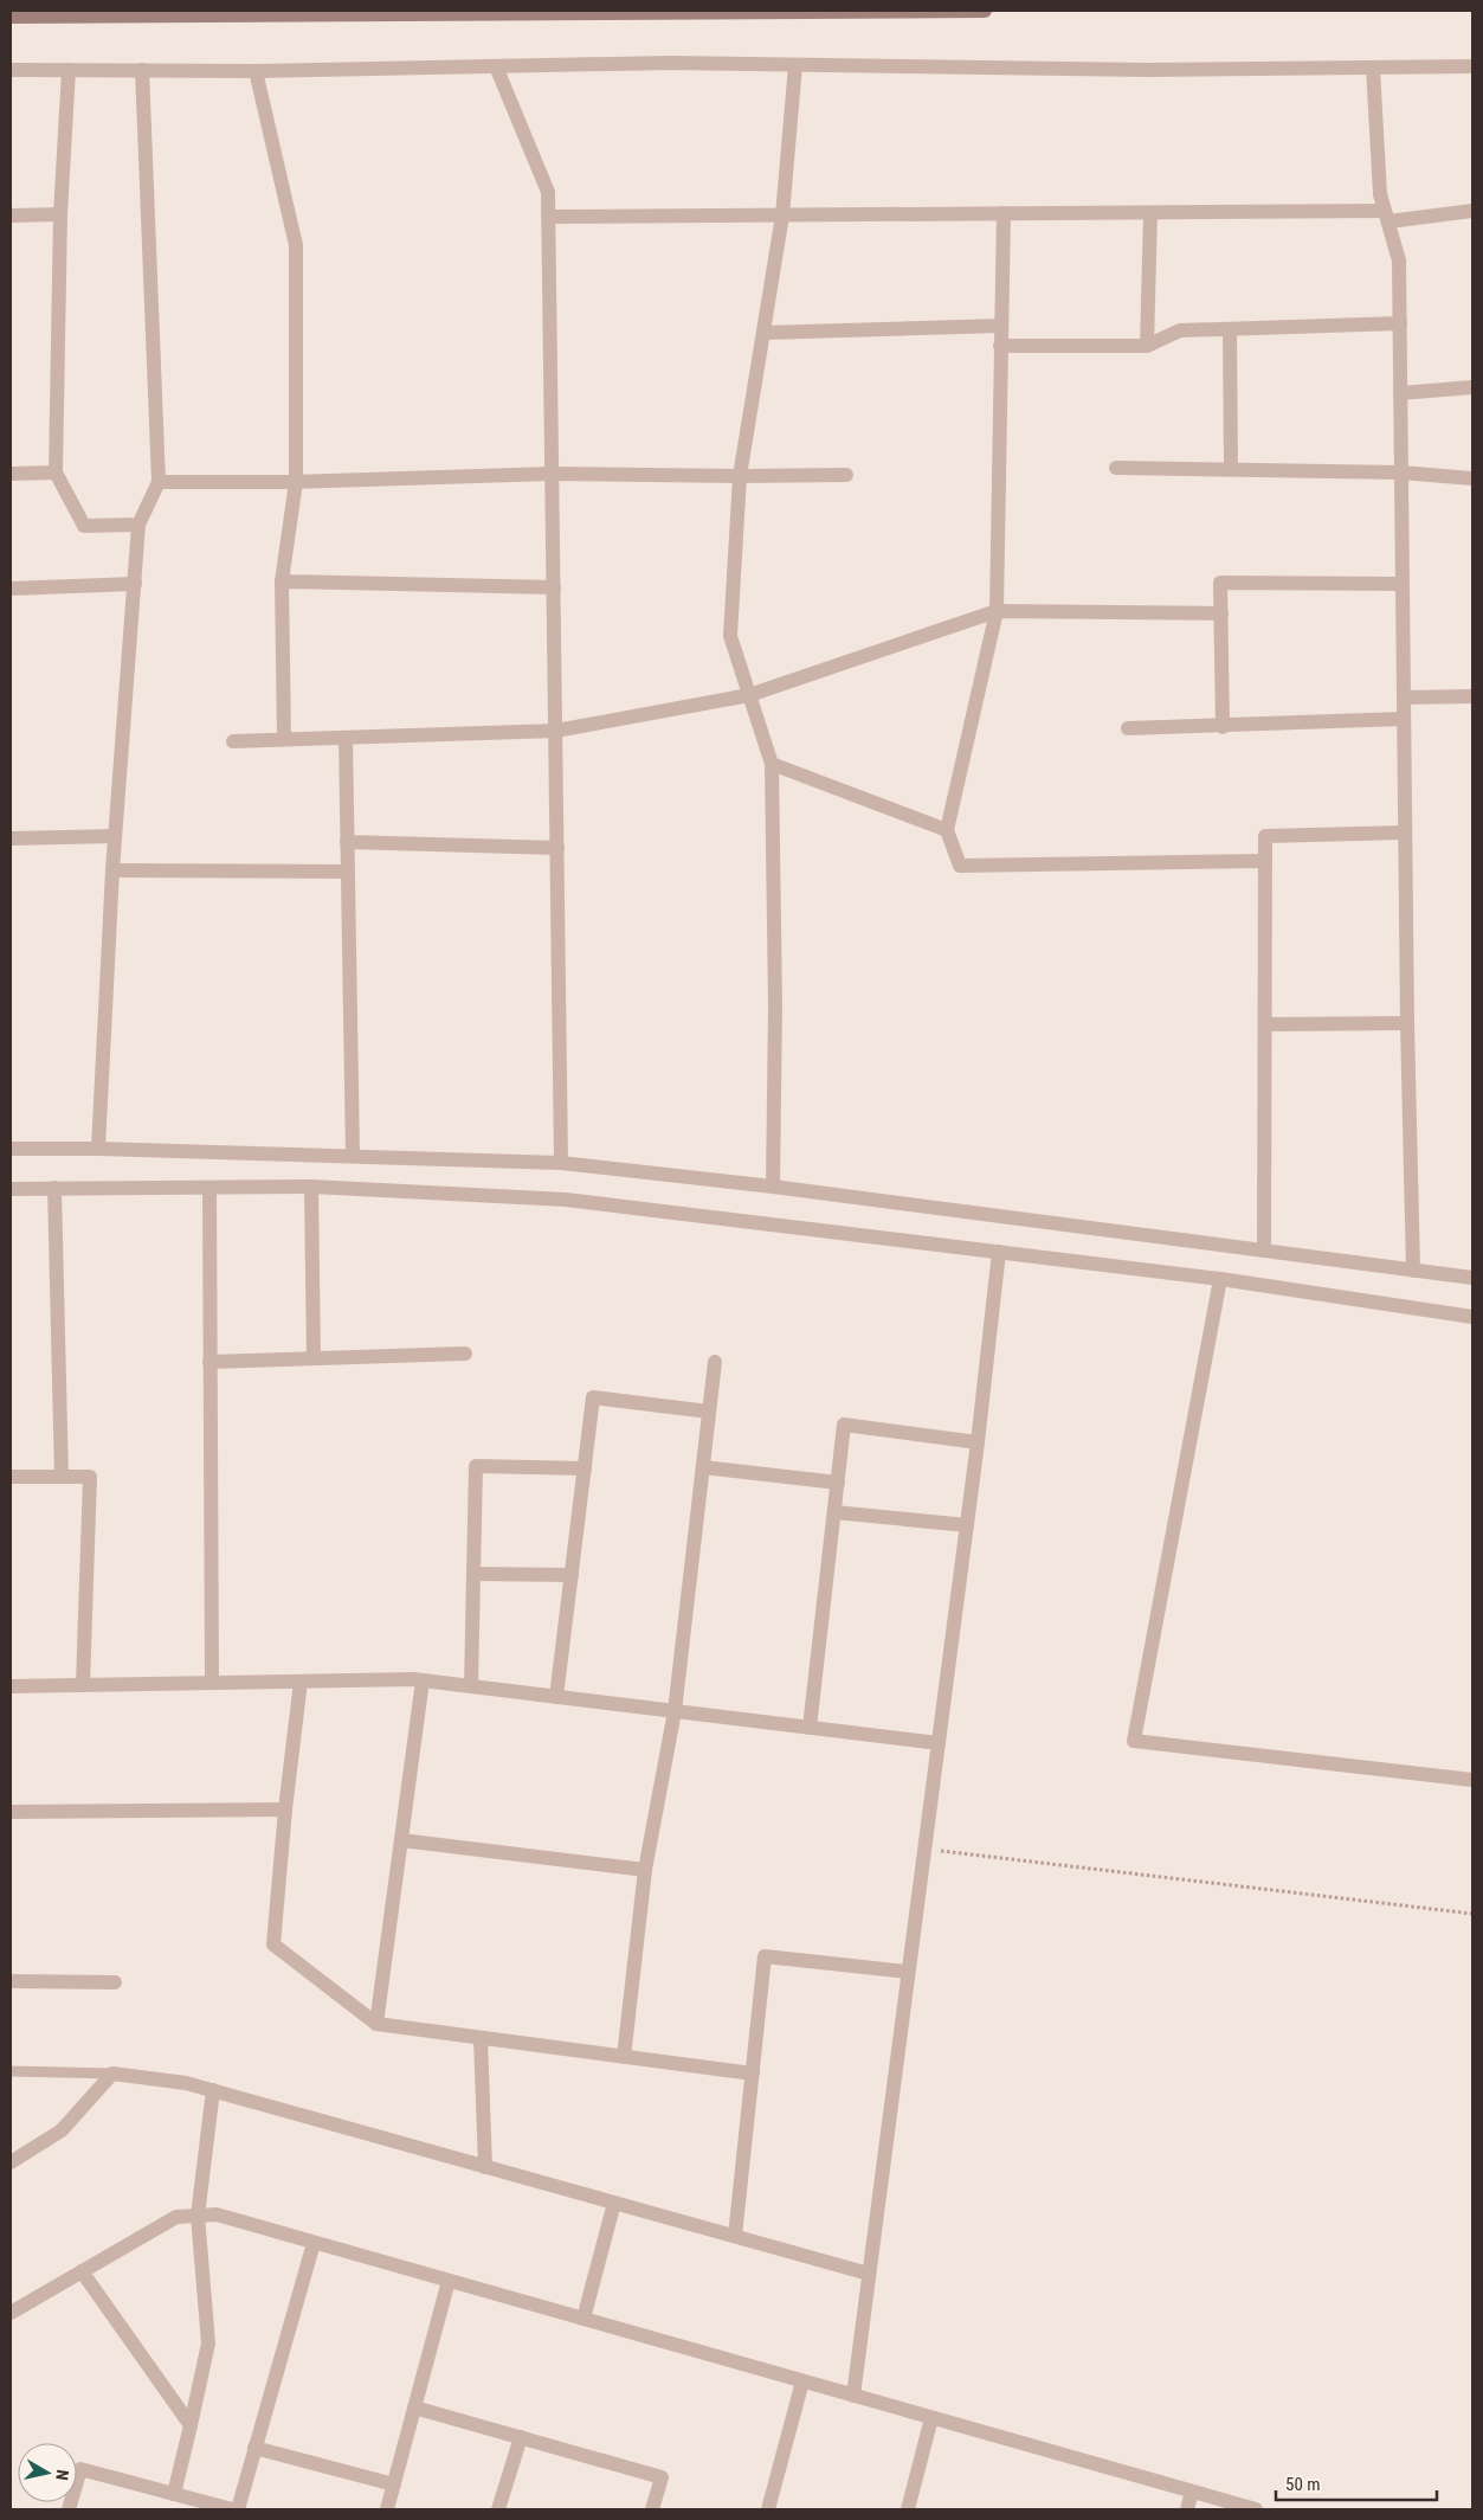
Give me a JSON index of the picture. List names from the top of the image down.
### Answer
{
  "scale_bar": "50 m",
  "north": "right"
}
